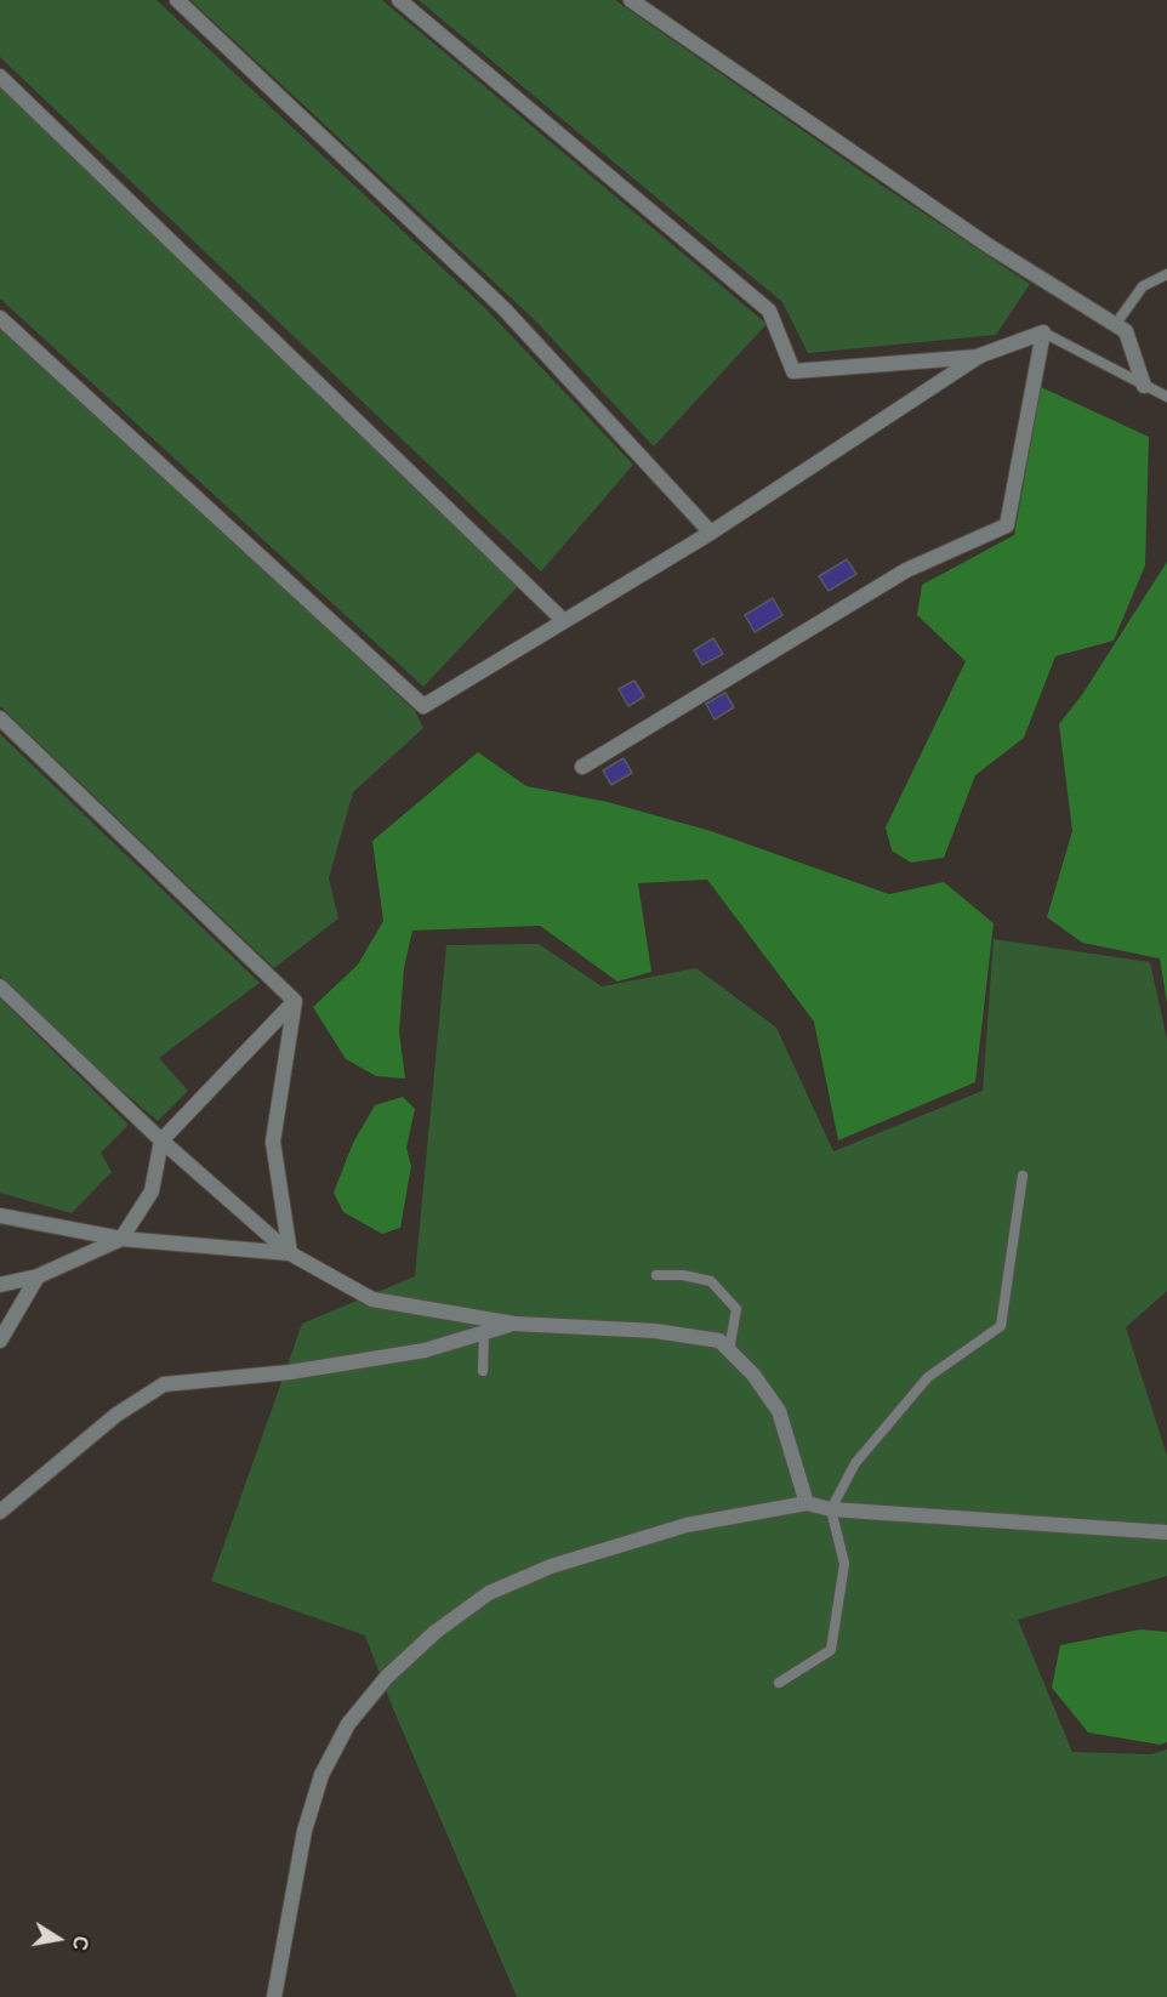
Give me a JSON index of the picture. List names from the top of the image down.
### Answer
{
  "north": "right"
}
